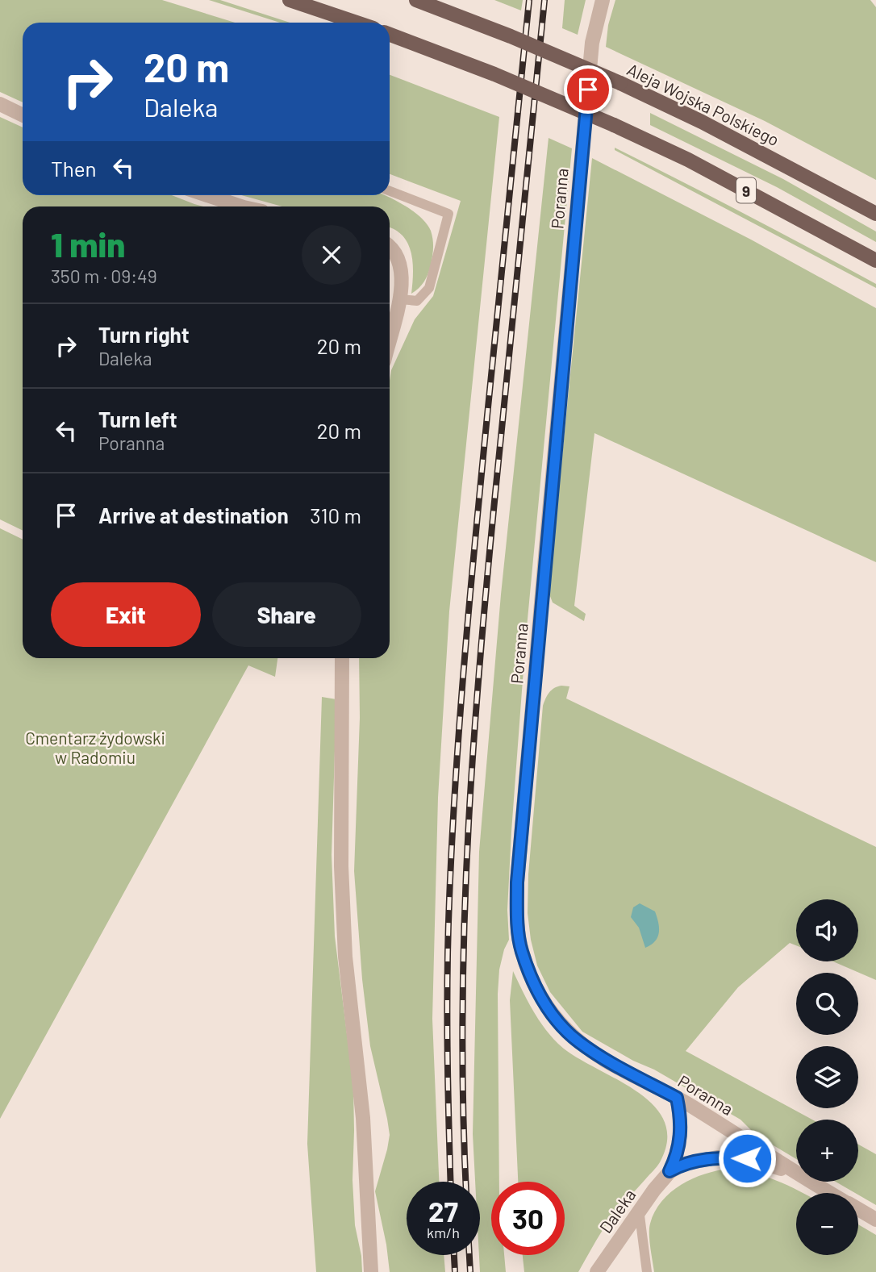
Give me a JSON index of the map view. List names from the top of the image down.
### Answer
{
  "streets": {
    "main road": ["Aleja Wojska Polskiego", "9"],
    "street": ["Poranna", "Daleka"]
  },
  "crossings": [
    ["Poranna", "Daleka"]
  ],
  "parks": ["Cmentarz żydowski w Radomiu"],
  "page": {
    "turn": ["20 m", "Daleka"],
    "then": "Then",
    "heading": ["1 min", "350 m · 09:49"],
    "list": [
      {
        "name": "Turn right",
        "note": "Daleka",
        "value": "20 m"
      },
      {
        "name": "Turn left",
        "note": "Poranna",
        "value": "20 m"
      },
      {
        "name": "Arrive at destination",
        "value": "310 m"
      }
    ],
    "buttons": ["Exit", "Share"],
    "map_buttons": ["+", "−"],
    "speed": "27 km/h",
    "limit": "30"
  }
}
